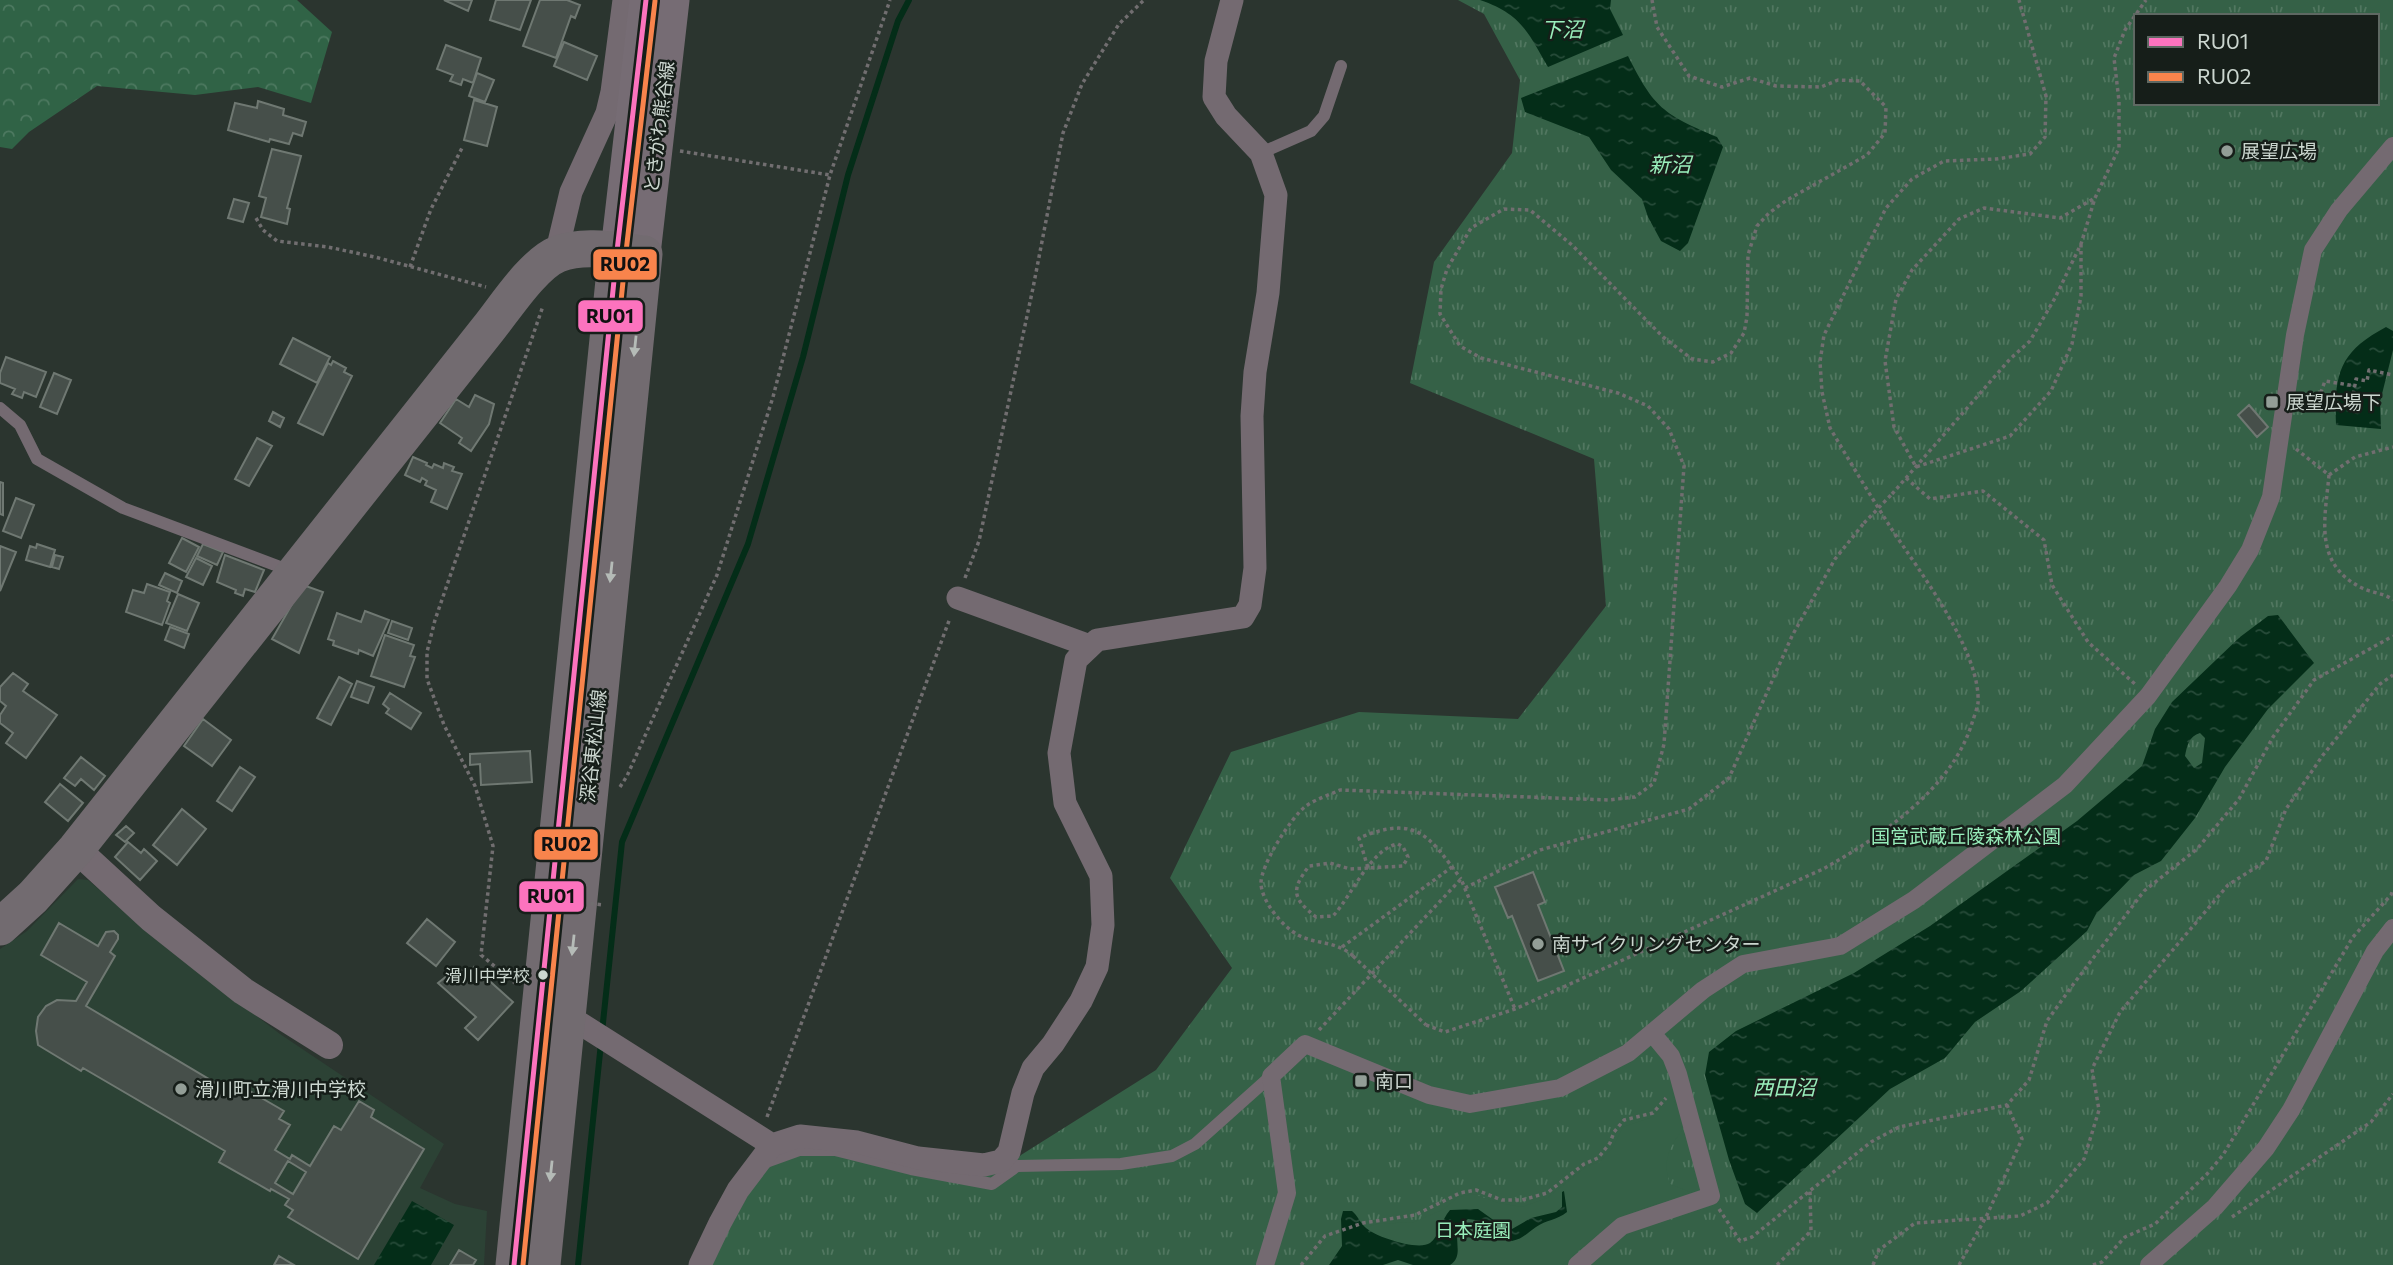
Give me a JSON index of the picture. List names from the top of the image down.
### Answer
{
  "streets": {
    "main road": ["ときがわ熊谷線", "深谷東松山線"]
  },
  "crossings": [
    ["ときがわ熊谷線", "深谷東松山線"]
  ],
  "water": ["下沼", "新沼", "西田沼"],
  "parks": ["国営武蔵丘陵森林公園", "日本庭園"],
  "places": {
    "other": [
      "展望広場",
      "南サイクリングセンター",
      "滑川中学校",
      "滑川町立滑川中学校"
    ],
    "transit": ["展望広場下", "南口"]
  },
  "lines": ["transit line RU01", "transit line RU02"],
  "legend": ["RU01", "RU02"]
}
